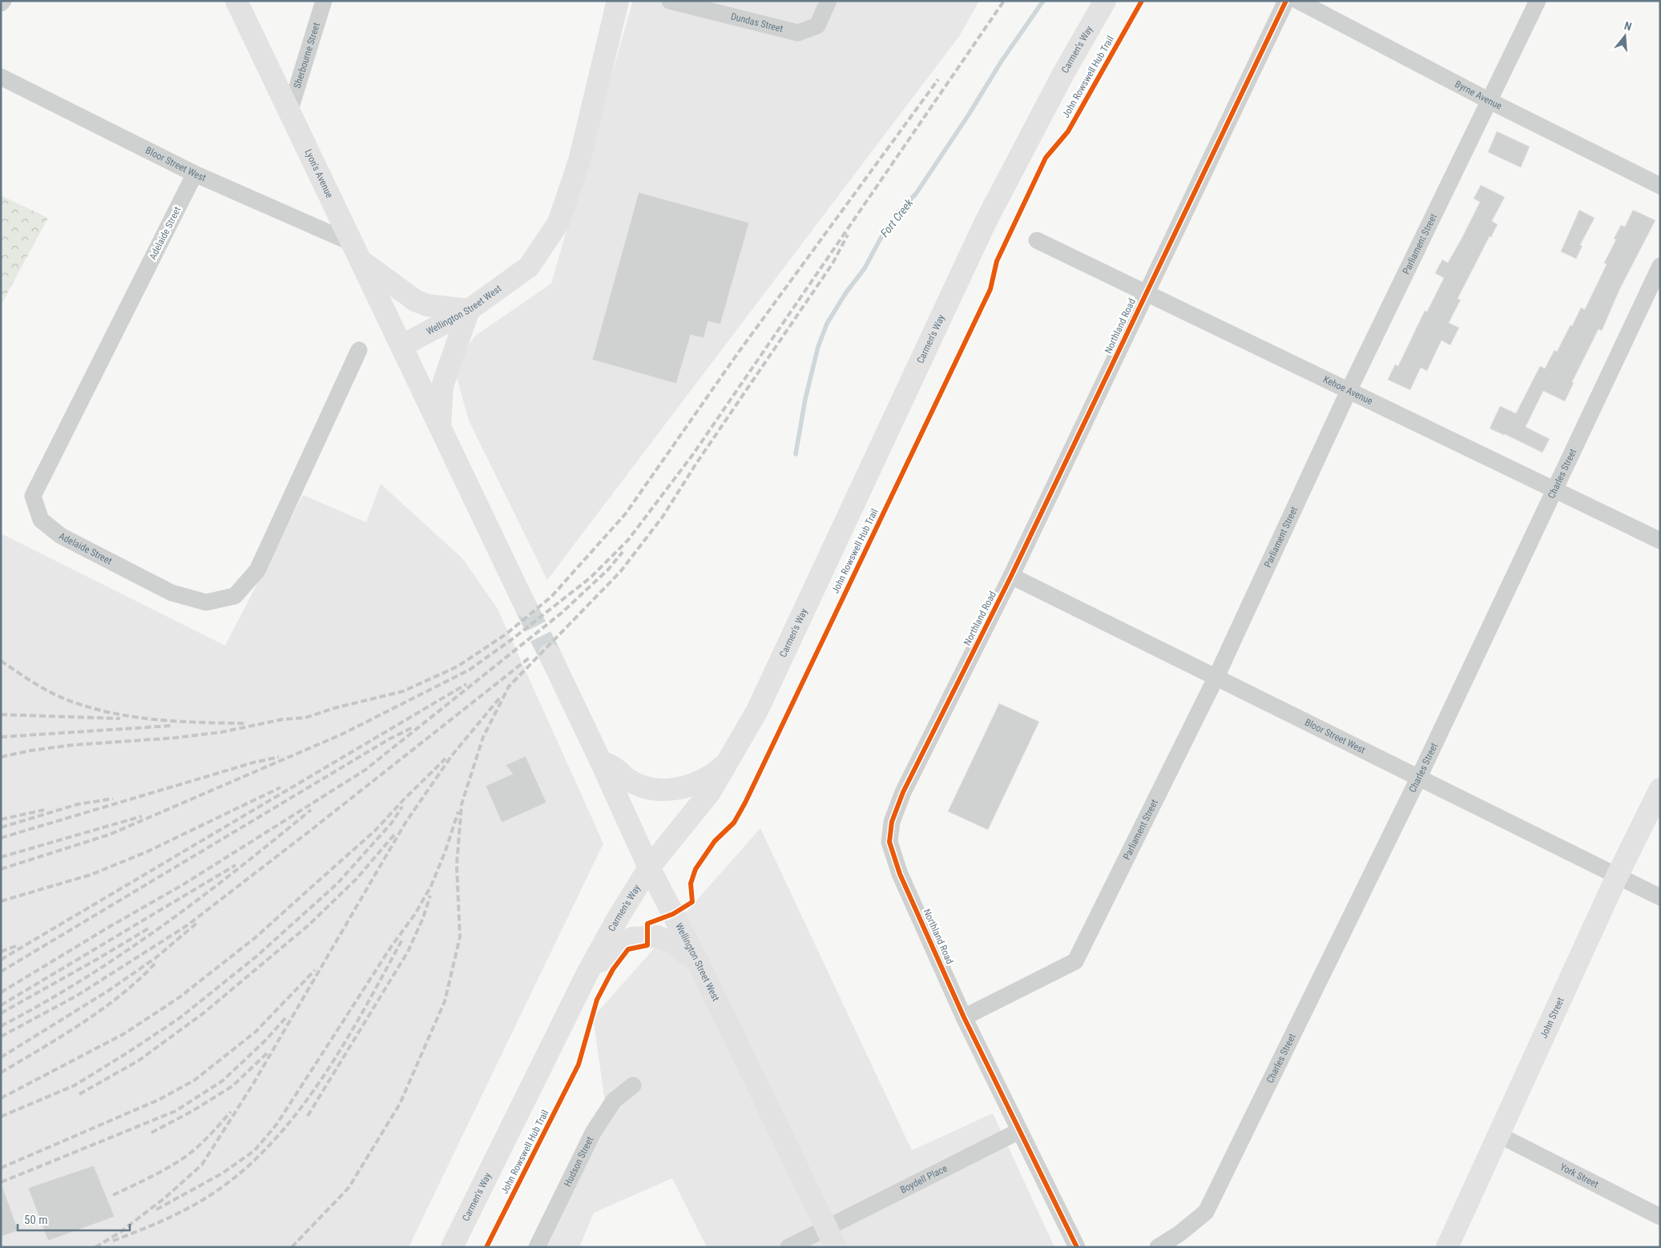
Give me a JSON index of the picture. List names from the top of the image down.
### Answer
{
  "streets": {
    "main road": [
      "Carmen's Way",
      "Lyon's Avenue",
      "Wellington Street West",
      "John Street"
    ],
    "street": [
      "Dundas Street",
      "Sherbourne Street",
      "Byrne Avenue",
      "Bloor Street West",
      "Adelaide Street",
      "Parliament Street",
      "Northland Road",
      "Kehoe Avenue",
      "Charles Street",
      "Hudson Street",
      "York Street",
      "Boydell Place"
    ],
    "cycle path": ["John Rowswell Hub Trail"]
  },
  "crossings": [
    ["Carmen's Way", "Wellington Street West"],
    ["Sherbourne Street", "Lyon's Avenue"],
    ["Byrne Avenue", "Parliament Street"],
    ["Bloor Street West", "Lyon's Avenue"],
    ["Bloor Street West", "Adelaide Street"],
    ["Bloor Street West", "Parliament Street"],
    ["Bloor Street West", "Northland Road"],
    ["Bloor Street West", "Charles Street"],
    ["Bloor Street West", "John Street"],
    ["Lyon's Avenue", "Wellington Street West"],
    ["Parliament Street", "Northland Road"],
    ["Parliament Street", "Kehoe Avenue"],
    ["Wellington Street West", "Boydell Place"],
    ["Northland Road", "Kehoe Avenue"],
    ["Northland Road", "Boydell Place"],
    ["Kehoe Avenue", "Charles Street"],
    ["John Street", "York Street"]
  ],
  "water": ["Fort Creek"],
  "scale_bar": "50 m",
  "north": "top"
}
